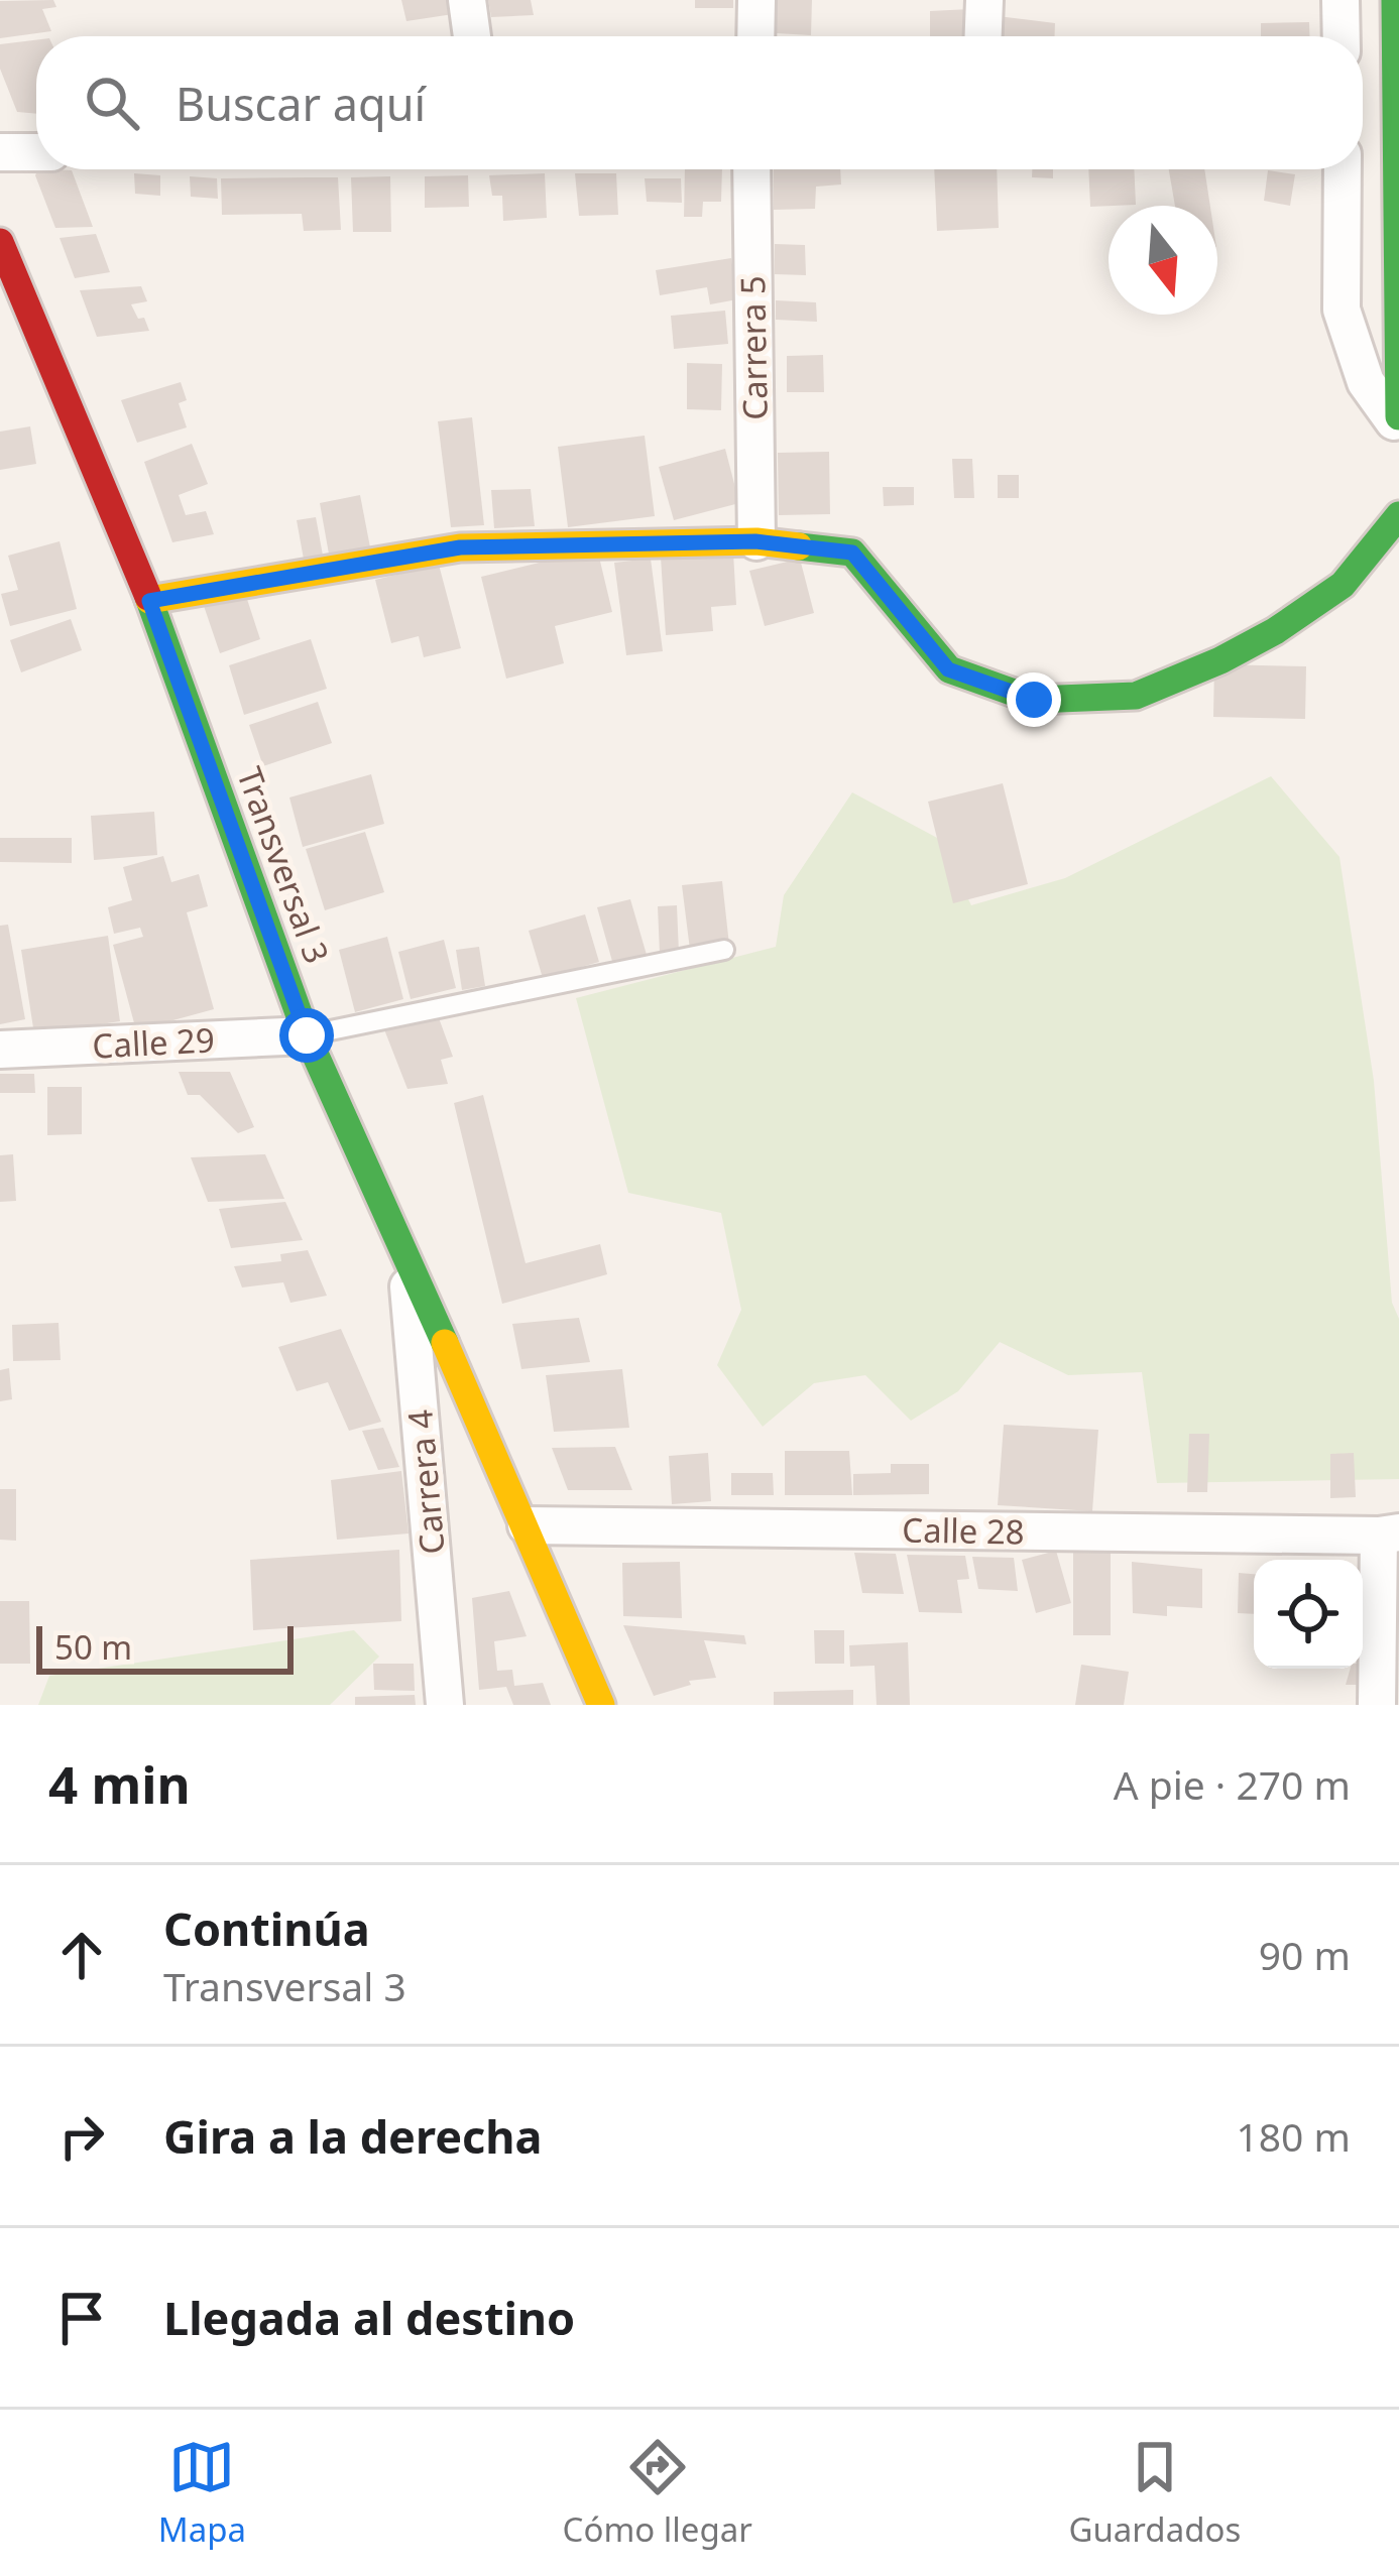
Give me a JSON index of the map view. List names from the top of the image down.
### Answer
{
  "streets": {
    "main road": ["Transversal 3"],
    "street": [
      "Carrera 5",
      "Calle 29",
      "Carrera 4",
      "Calle 28"
    ]
  },
  "crossings": [
    ["Transversal 3", "Calle 29"],
    ["Transversal 3", "Carrera 4"],
    ["Transversal 3", "Calle 28"]
  ],
  "scale_bar": "50 m",
  "north": "bottom",
  "page": {
    "search": "Buscar aquí",
    "scale": "50 m",
    "heading": ["4 min", "A pie · 270 m"],
    "list": [
      ["Continúa", "Transversal 3", "90 m"],
      ["Gira a la derecha", "180 m"],
      "Llegada al destino"
    ],
    "nav": ["Mapa", "Cómo llegar", "Guardados"]
  }
}
